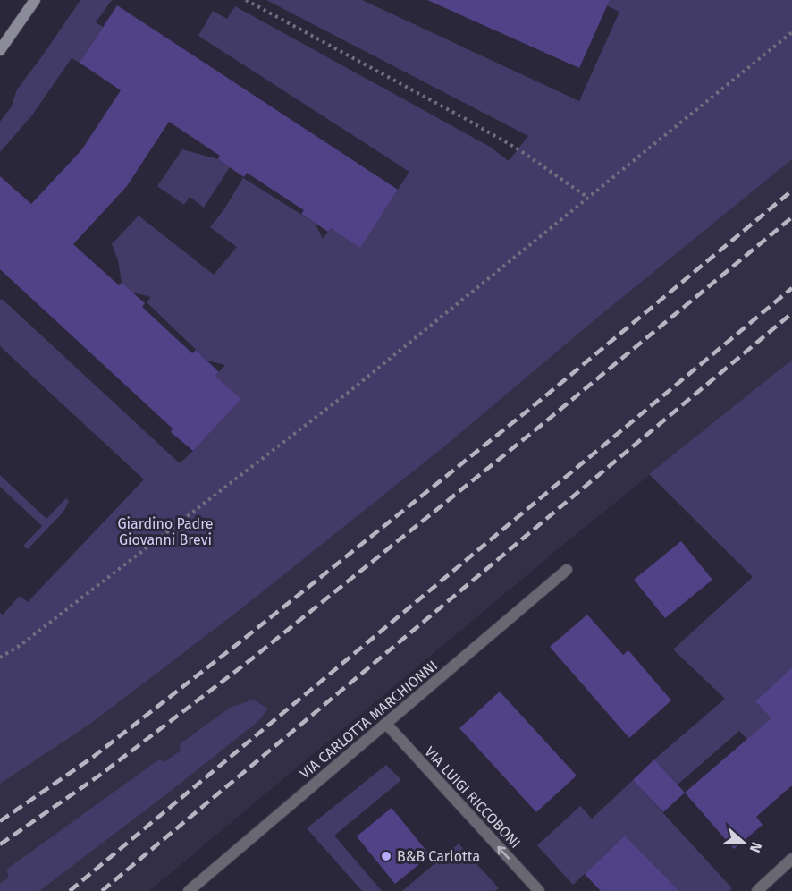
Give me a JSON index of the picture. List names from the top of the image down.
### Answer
{
  "streets": {
    "street": ["VIA CARLOTTA MARCHIONNI", "VIA LUIGI RICCOBONI"]
  },
  "crossings": [
    ["VIA CARLOTTA MARCHIONNI", "VIA LUIGI RICCOBONI"]
  ],
  "one_way": ["VIA LUIGI RICCOBONI"],
  "parks": ["Giardino Padre Giovanni Brevi"],
  "places": ["B&B Carlotta"],
  "north": "right"
}
